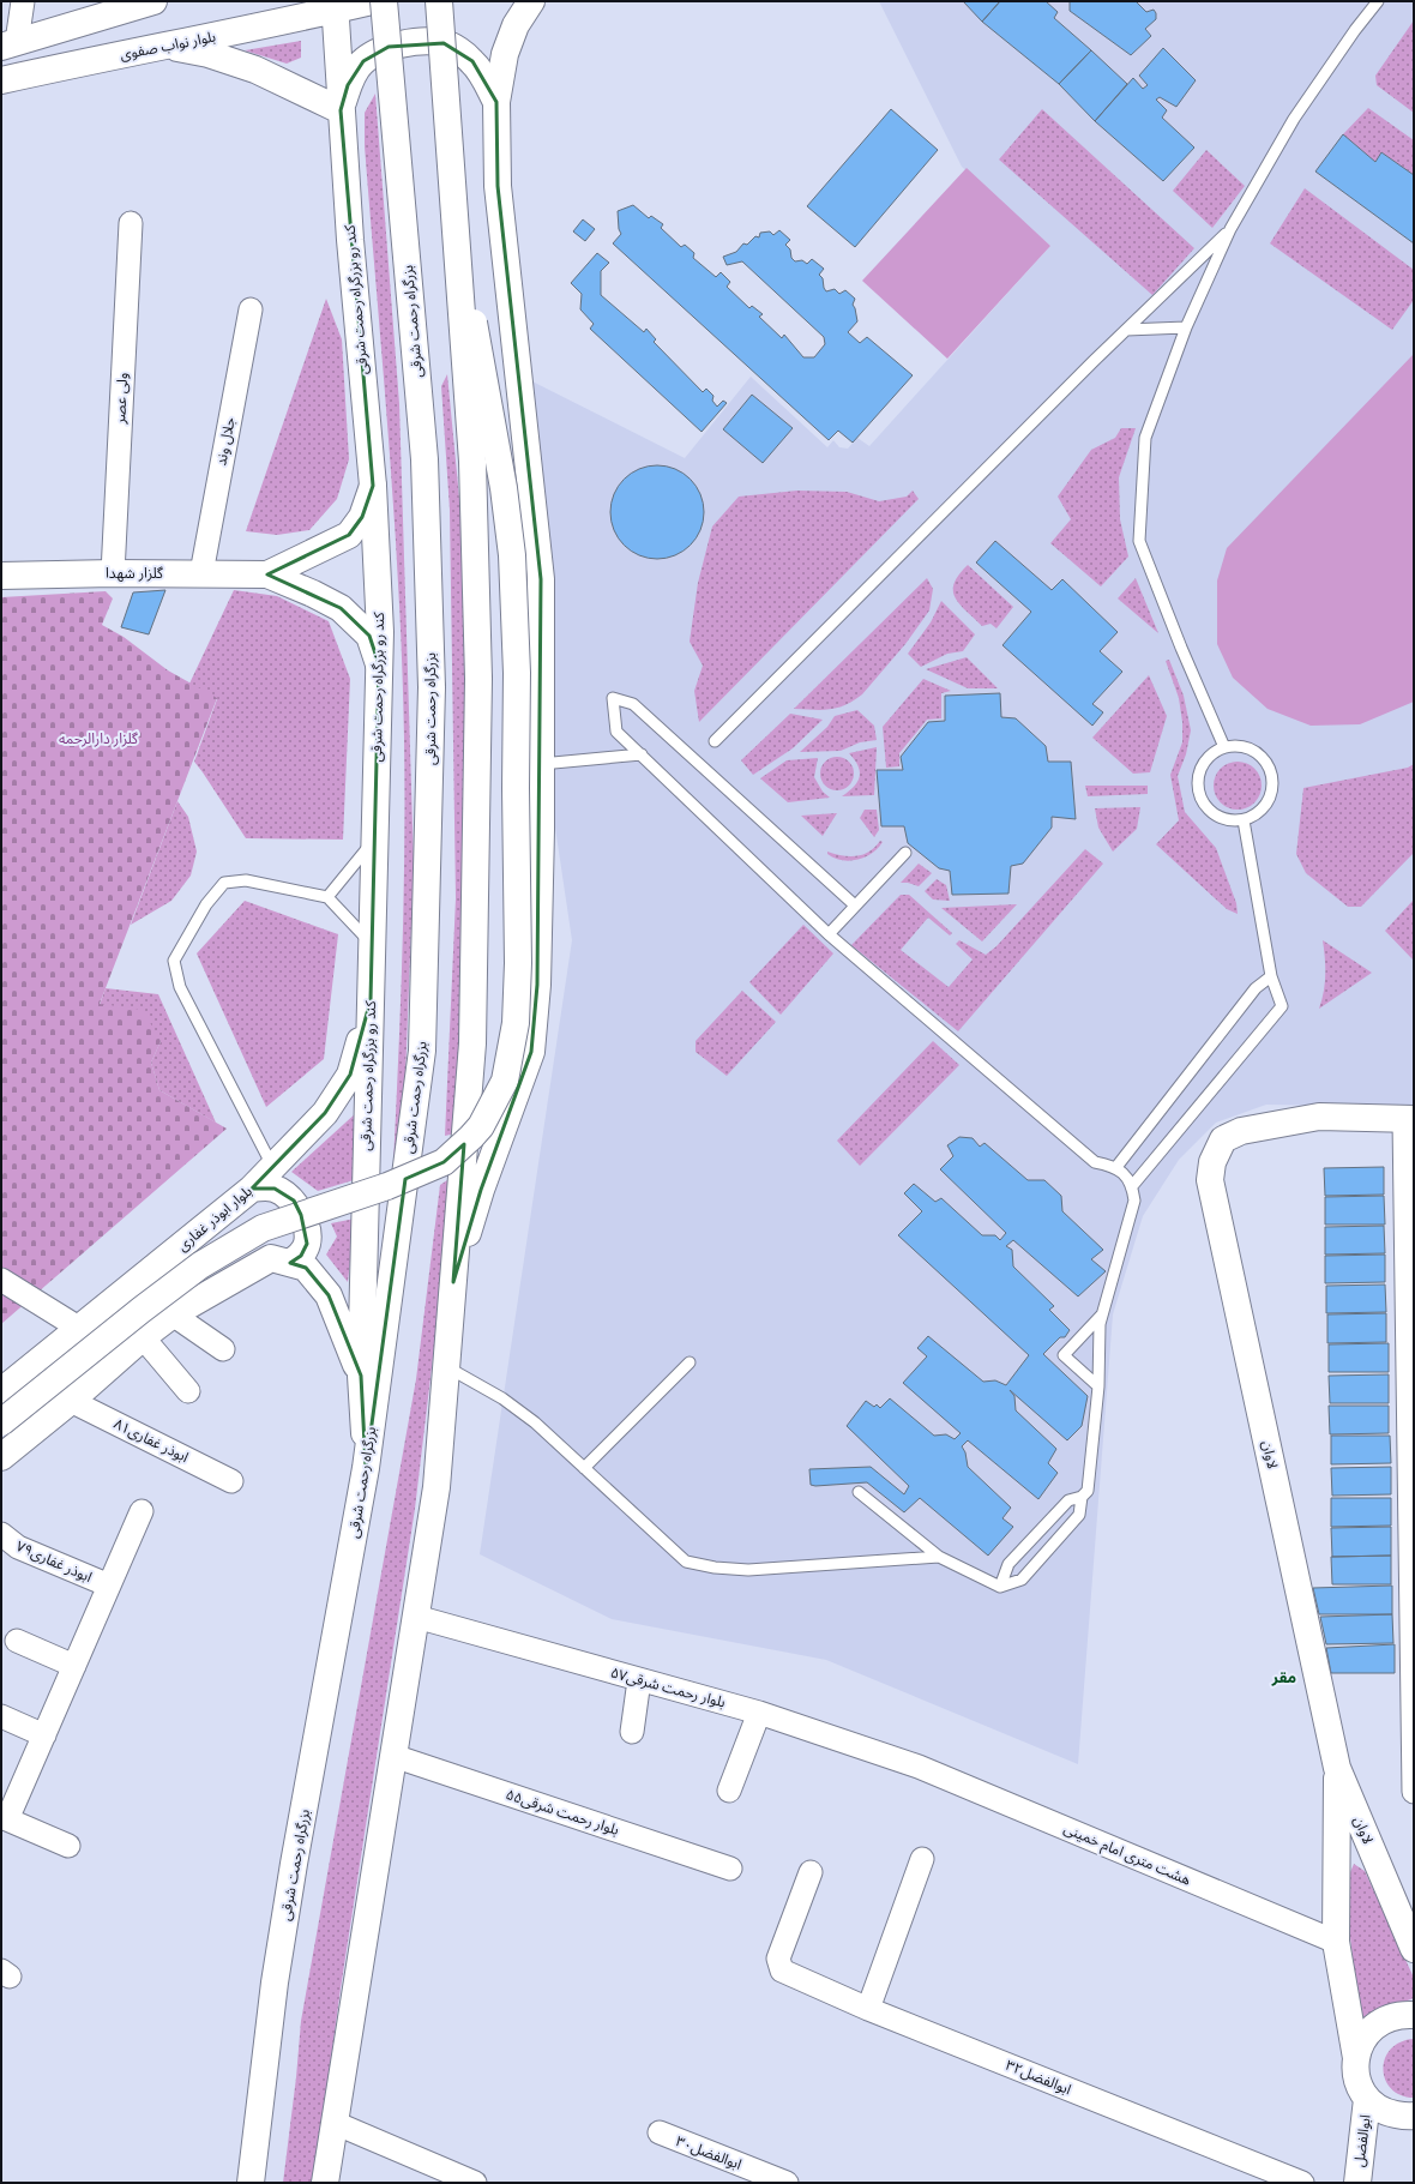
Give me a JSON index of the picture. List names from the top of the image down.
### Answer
{
  "streets": {
    "main road": [
      "بلوار نواب صفوی",
      "کند رو بزرگراه رحمت شرقی",
      "بزرگراه رحمت شرقی",
      "گلزار شهدا",
      "بلوار ابوذر غفاری",
      "لاوان",
      "ابوالفضل"
    ],
    "street": [
      "ولی عصر",
      "جلال وند",
      "۸۱ابوذر غفاری",
      "۷۹ابوذر غفاری",
      "۵۷بلوار رحمت شرقی",
      "بلوار رحمت شرقی۵۵",
      "هشت متری امام خمینی",
      "ابوالفضل۳۲",
      "ابوالفضل۳۰"
    ]
  },
  "crossings": [
    ["بلوار نواب صفوی", "کند رو بزرگراه رحمت شرقی"],
    ["کند رو بزرگراه رحمت شرقی", "گلزار شهدا"],
    ["کند رو بزرگراه رحمت شرقی", "بلوار ابوذر غفاری"],
    ["ولی عصر", "گلزار شهدا"],
    ["جلال وند", "گلزار شهدا"],
    ["۵۷بلوار رحمت شرقی", "هشت متری امام خمینی"]
  ],
  "districts": ["مقر"],
  "parks": ["گلزار دارالرحمه"]
}
